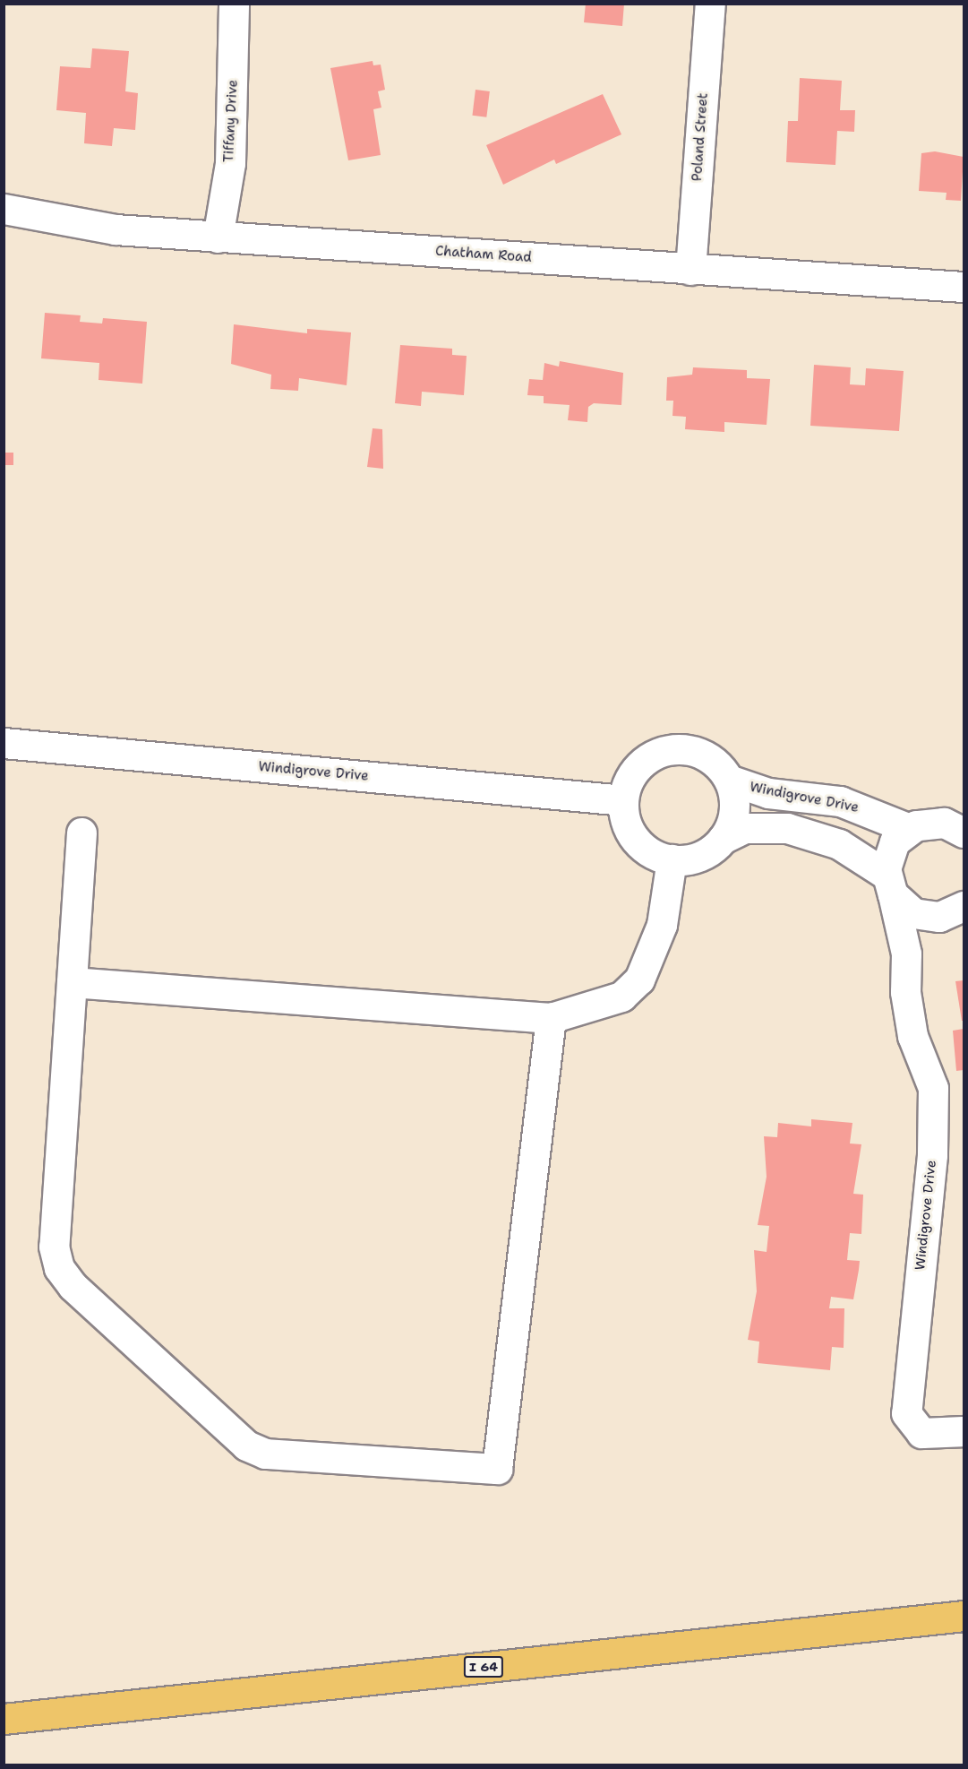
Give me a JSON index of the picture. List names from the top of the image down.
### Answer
{
  "streets": {
    "highway": ["I 64"],
    "street": [
      "Tiffany Drive",
      "Poland Street",
      "Chatham Road",
      "Windigrove Drive"
    ]
  },
  "crossings": [
    ["Tiffany Drive", "Chatham Road"],
    ["Poland Street", "Chatham Road"]
  ]
}
